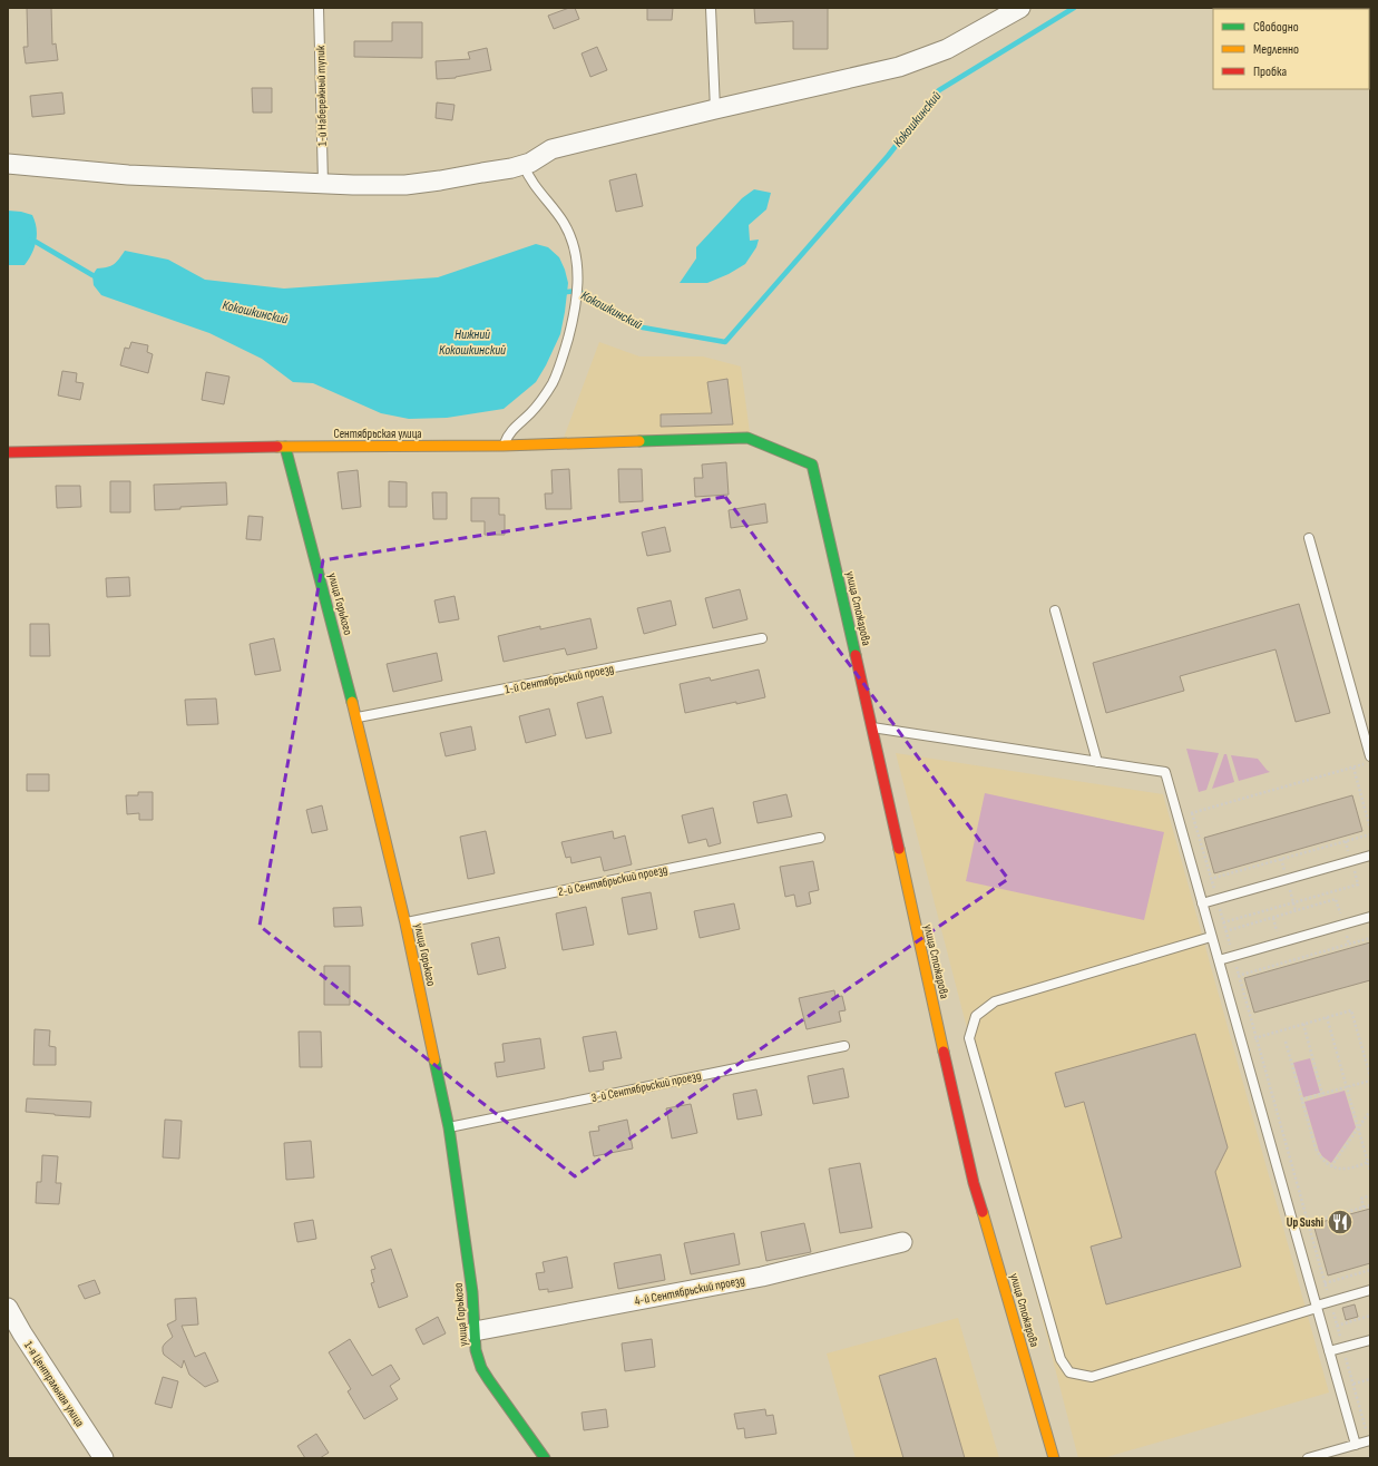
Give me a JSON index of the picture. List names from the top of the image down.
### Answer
{
  "streets": {
    "street": [
      "Сентябрьская улица",
      "улица Горького",
      "улица Стожарова",
      "4-й Сентябрьский проезд",
      "1-я Центральная улица"
    ],
    "lane": [
      "1-й Набережный тупик",
      "1-й Сентябрьский проезд",
      "2-й Сентябрьский проезд",
      "3-й Сентябрьский проезд"
    ]
  },
  "crossings": [
    ["Сентябрьская улица", "улица Горького"],
    ["Сентябрьская улица", "улица Стожарова"],
    ["улица Горького", "1-й Сентябрьский проезд"],
    ["улица Горького", "2-й Сентябрьский проезд"],
    ["улица Горького", "3-й Сентябрьский проезд"],
    ["улица Горького", "4-й Сентябрьский проезд"]
  ],
  "water": ["Кокошкинский", "Нижний Кокошкинский"],
  "places": {
    "restaurant": ["Up Sushi"]
  },
  "legend": ["Свободно", "Медленно", "Пробка"]
}
